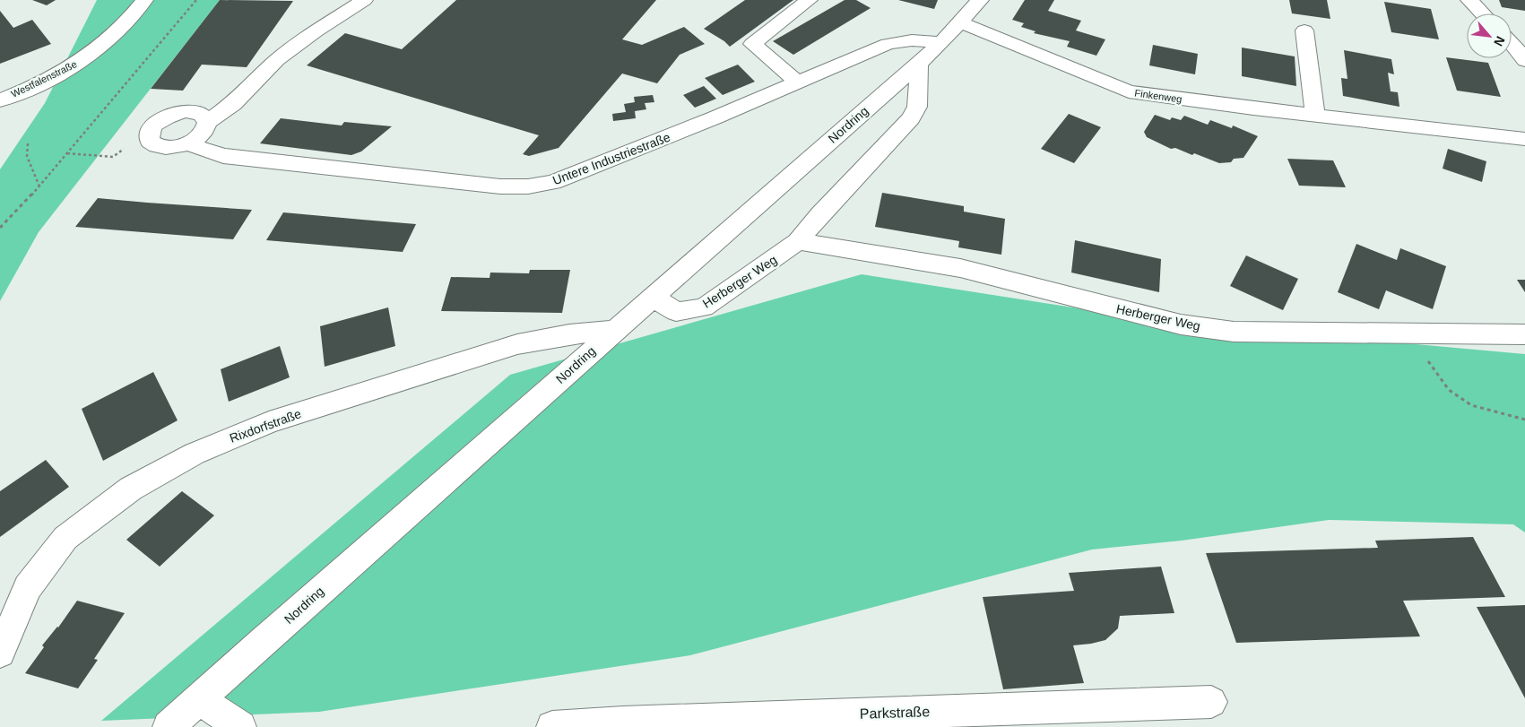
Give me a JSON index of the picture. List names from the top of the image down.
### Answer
{
  "streets": {
    "street": [
      "Westfalenstraße",
      "Finkenweg",
      "Nordring",
      "Untere Industriestraße",
      "Herberger Weg",
      "Rixdorfstraße",
      "Parkstraße"
    ]
  },
  "crossings": [
    ["Finkenweg", "Nordring"],
    ["Nordring", "Untere Industriestraße"],
    ["Nordring", "Herberger Weg"],
    ["Nordring", "Rixdorfstraße"]
  ],
  "north": "bottom right"
}
